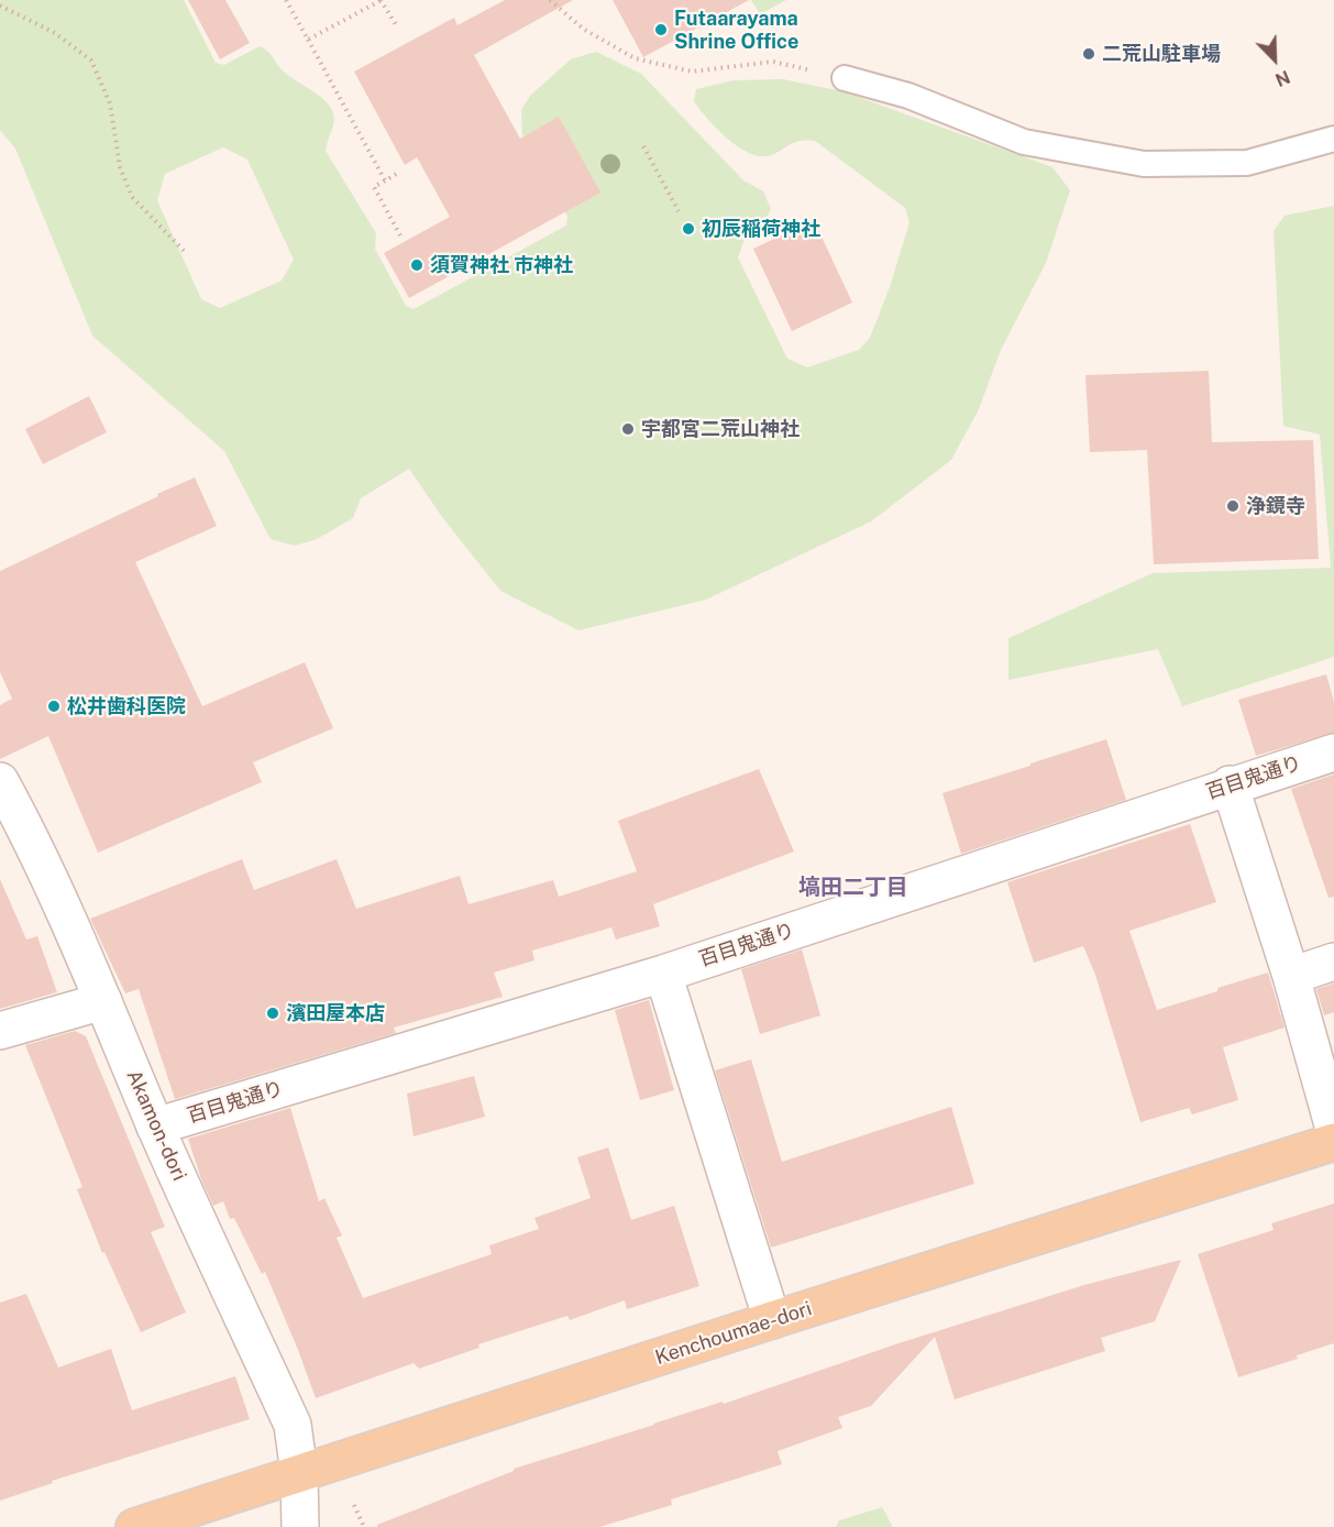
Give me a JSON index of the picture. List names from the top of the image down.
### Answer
{
  "streets": {
    "main road": ["Kenchoumae-dori"],
    "street": ["百目鬼通り", "Akamon-dori"]
  },
  "crossings": [
    ["百目鬼通り", "Akamon-dori"],
    ["Akamon-dori", "Kenchoumae-dori"]
  ],
  "districts": ["塙田二丁目"],
  "places": [
    "Futaarayama Shrine Office",
    "二荒山駐車場",
    "初辰稲荷神社",
    "須賀神社 市神社",
    "宇都宮二荒山神社",
    "浄鏡寺",
    "松井歯科医院",
    "濱田屋本店"
  ],
  "north": "bottom right"
}
